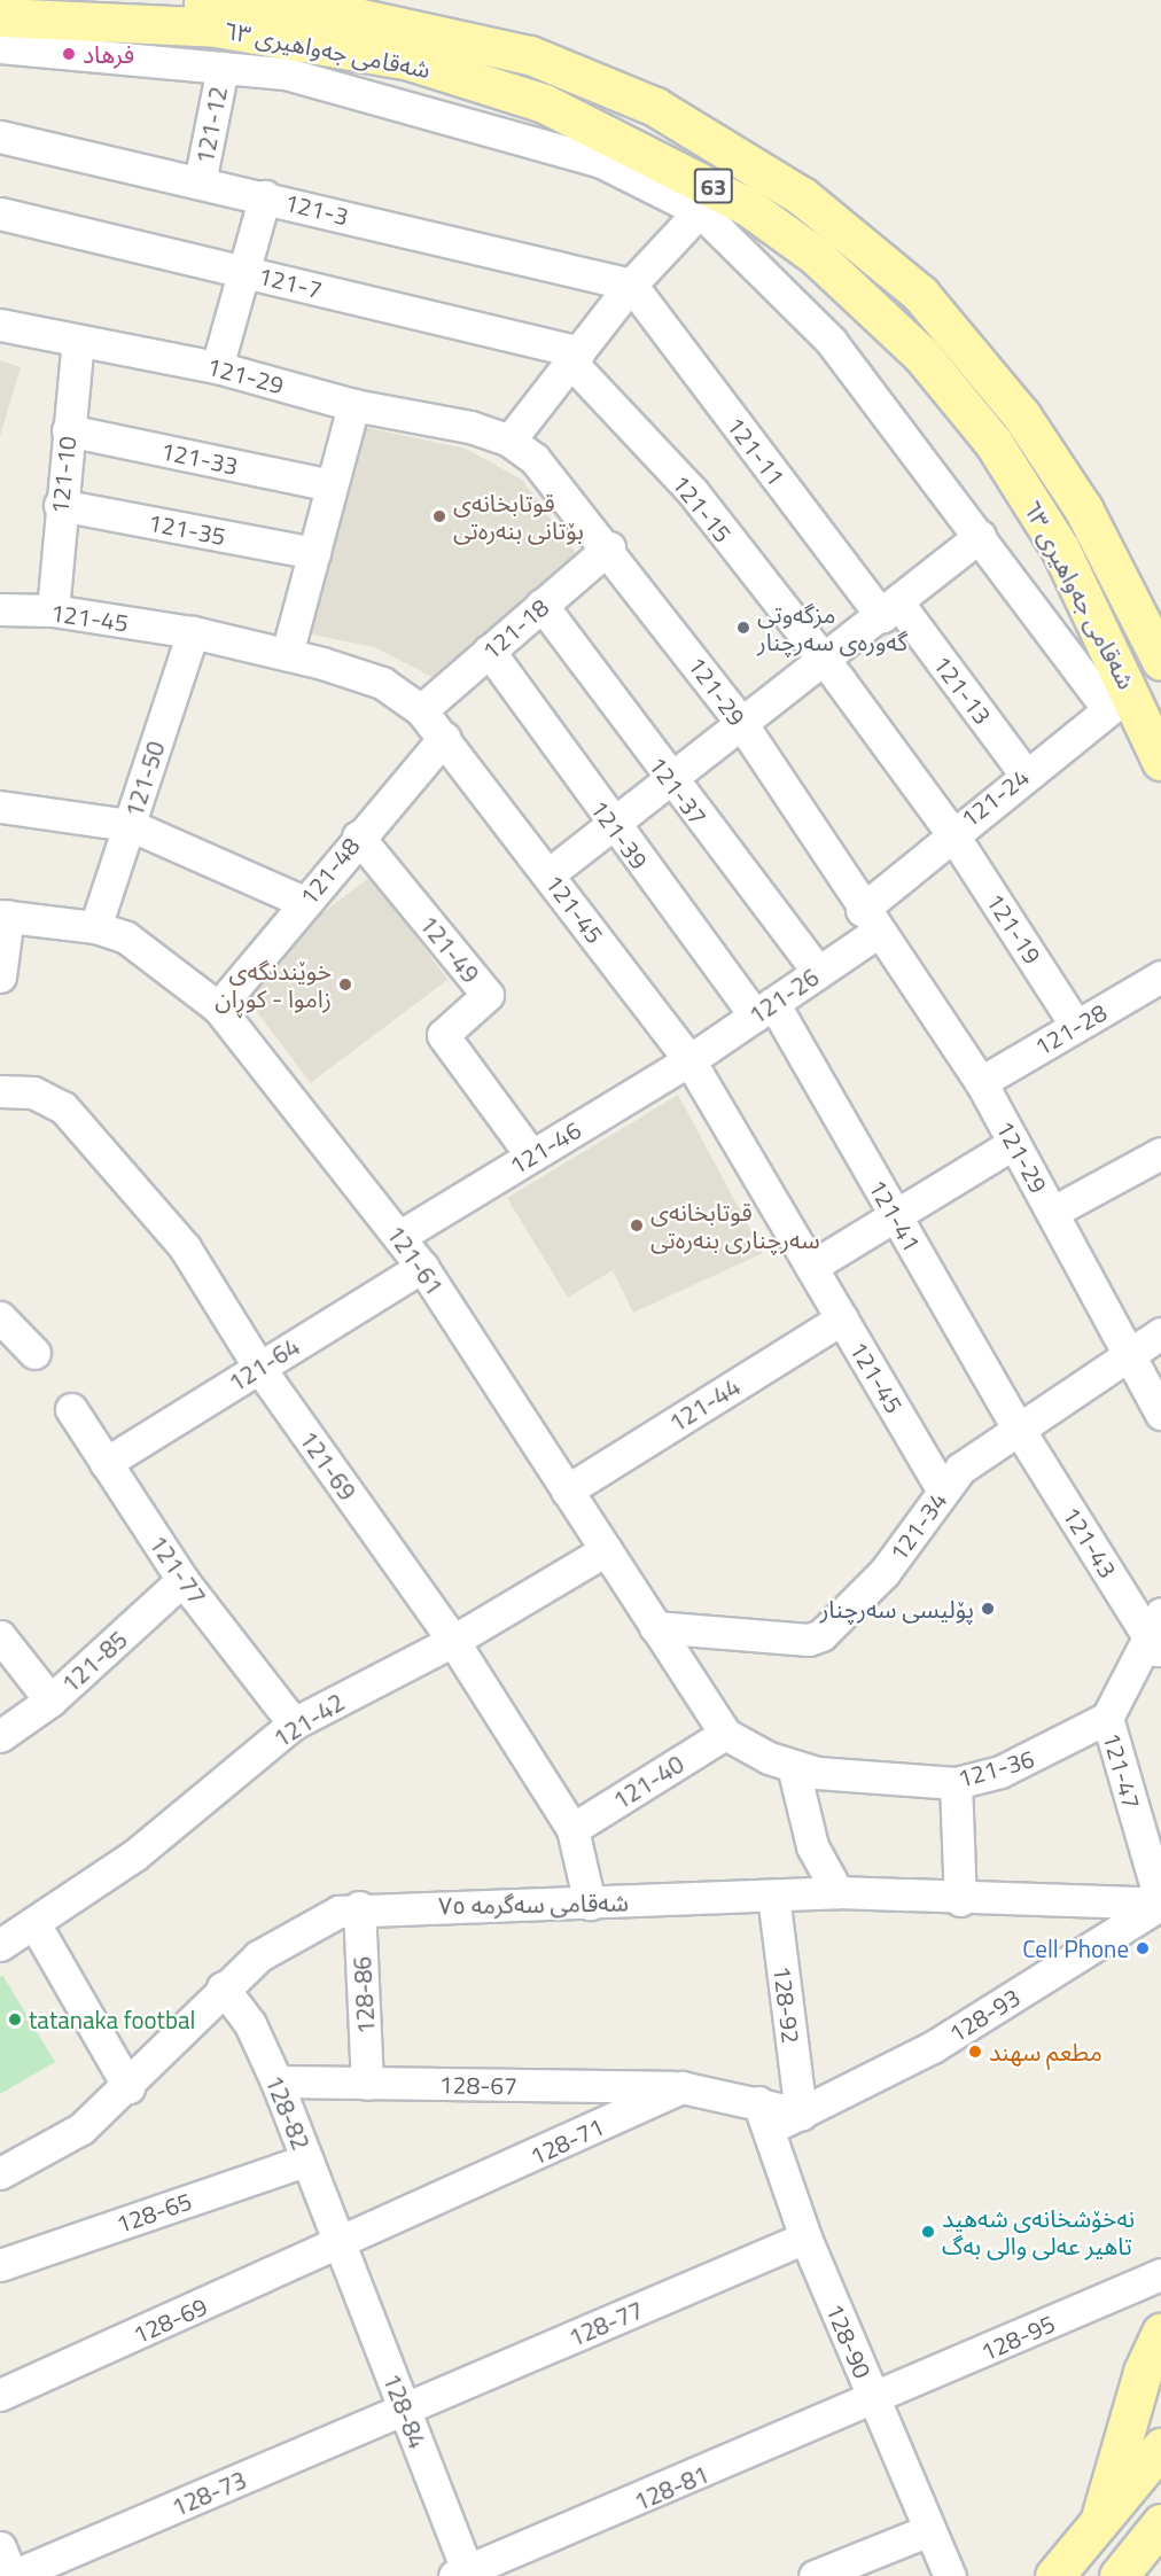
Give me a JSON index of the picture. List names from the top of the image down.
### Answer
{
  "streets": {
    "main road": ["شەقامی جەواهیری ٦٣", "63"],
    "street": [
      "121-12",
      "121-3",
      "121-7",
      "121-29",
      "121-11",
      "121-33",
      "121-10",
      "121-15",
      "121-35",
      "121-45",
      "121-18",
      "121-13",
      "121-50",
      "121-37",
      "121-24",
      "121-39",
      "121-48",
      "121-19",
      "121-49",
      "121-26",
      "121-28",
      "121-46",
      "121-41",
      "121-61",
      "121-64",
      "121-44",
      "121-69",
      "121-34",
      "121-43",
      "121-77",
      "121-85",
      "121-42",
      "121-36",
      "121-47",
      "121-40",
      "شەقامی سەگرمە ٧٥",
      "128-86",
      "128-92",
      "128-93",
      "128-67",
      "128-82",
      "128-71",
      "128-65",
      "128-69",
      "128-77",
      "128-95",
      "128-90",
      "128-84",
      "128-81",
      "128-73"
    ]
  },
  "crossings": [
    ["شەقامی جەواهیری ٦٣", "121-24"],
    ["121-12", "121-3"],
    ["121-3", "121-11"],
    ["121-7", "121-15"],
    ["121-29", "121-10"],
    ["121-29", "121-18"],
    ["121-29", "121-24"],
    ["121-29", "121-26"],
    ["121-29", "121-28"],
    ["121-29", "121-34"],
    ["121-11", "121-13"],
    ["121-33", "121-10"],
    ["121-10", "121-35"],
    ["121-10", "121-45"],
    ["121-15", "121-24"],
    ["121-15", "121-19"],
    ["121-45", "121-18"],
    ["121-45", "121-50"],
    ["121-45", "121-48"],
    ["121-45", "121-26"],
    ["121-45", "121-46"],
    ["121-45", "121-44"],
    ["121-45", "121-34"],
    ["121-18", "121-37"],
    ["121-18", "121-39"],
    ["121-13", "121-24"],
    ["121-50", "121-61"],
    ["121-37", "121-26"],
    ["121-24", "121-19"],
    ["121-24", "121-26"],
    ["121-39", "121-26"],
    ["121-39", "121-41"],
    ["121-48", "121-49"],
    ["121-48", "121-61"],
    ["121-19", "121-28"],
    ["121-49", "121-46"],
    ["121-26", "121-46"],
    ["121-26", "121-41"],
    ["121-46", "121-61"],
    ["121-41", "121-34"],
    ["121-41", "121-43"],
    ["121-61", "121-64"],
    ["121-61", "121-44"],
    ["121-61", "121-34"],
    ["121-61", "121-42"],
    ["121-61", "121-36"],
    ["121-61", "121-40"],
    ["121-64", "121-69"],
    ["121-64", "121-77"],
    ["121-69", "121-42"],
    ["121-69", "121-40"],
    ["121-69", "شەقامی سەگرمە ٧٥"],
    ["121-34", "121-43"],
    ["121-77", "121-85"],
    ["121-77", "121-42"],
    ["121-36", "121-47"],
    ["121-36", "121-40"],
    ["121-47", "شەقامی سەگرمە ٧٥"],
    ["121-47", "128-93"],
    ["شەقامی سەگرمە ٧٥", "128-86"],
    ["شەقامی سەگرمە ٧٥", "128-92"],
    ["شەقامی سەگرمە ٧٥", "128-93"],
    ["شەقامی سەگرمە ٧٥", "128-82"],
    ["128-86", "128-67"],
    ["128-92", "128-93"],
    ["128-67", "128-82"],
    ["128-67", "128-71"],
    ["128-82", "128-71"],
    ["128-82", "128-65"],
    ["128-82", "128-69"],
    ["128-82", "128-84"],
    ["128-71", "128-69"],
    ["128-71", "128-84"],
    ["128-69", "128-84"],
    ["128-77", "128-90"],
    ["128-77", "128-84"],
    ["128-77", "128-73"],
    ["128-95", "128-90"],
    ["128-95", "128-81"],
    ["128-90", "128-81"],
    ["128-84", "128-81"],
    ["128-84", "128-73"]
  ],
  "places": [
    "فرهاد",
    "قوتابخانەی بۆتانی بنەرەتی",
    "مزگەوتی گەورەی سەرچنار",
    "خوێندنگەی زاموا - کوڕان",
    "قوتابخانەی سەرچناری بنەرەتی",
    "پۆلیسی سەرچنار",
    "Cell Phone",
    "tatanaka footbal",
    "مطعم سهند",
    "نەخۆشخانەی شەهید تاهیر عەلی والی بەگ"
  ]
}
